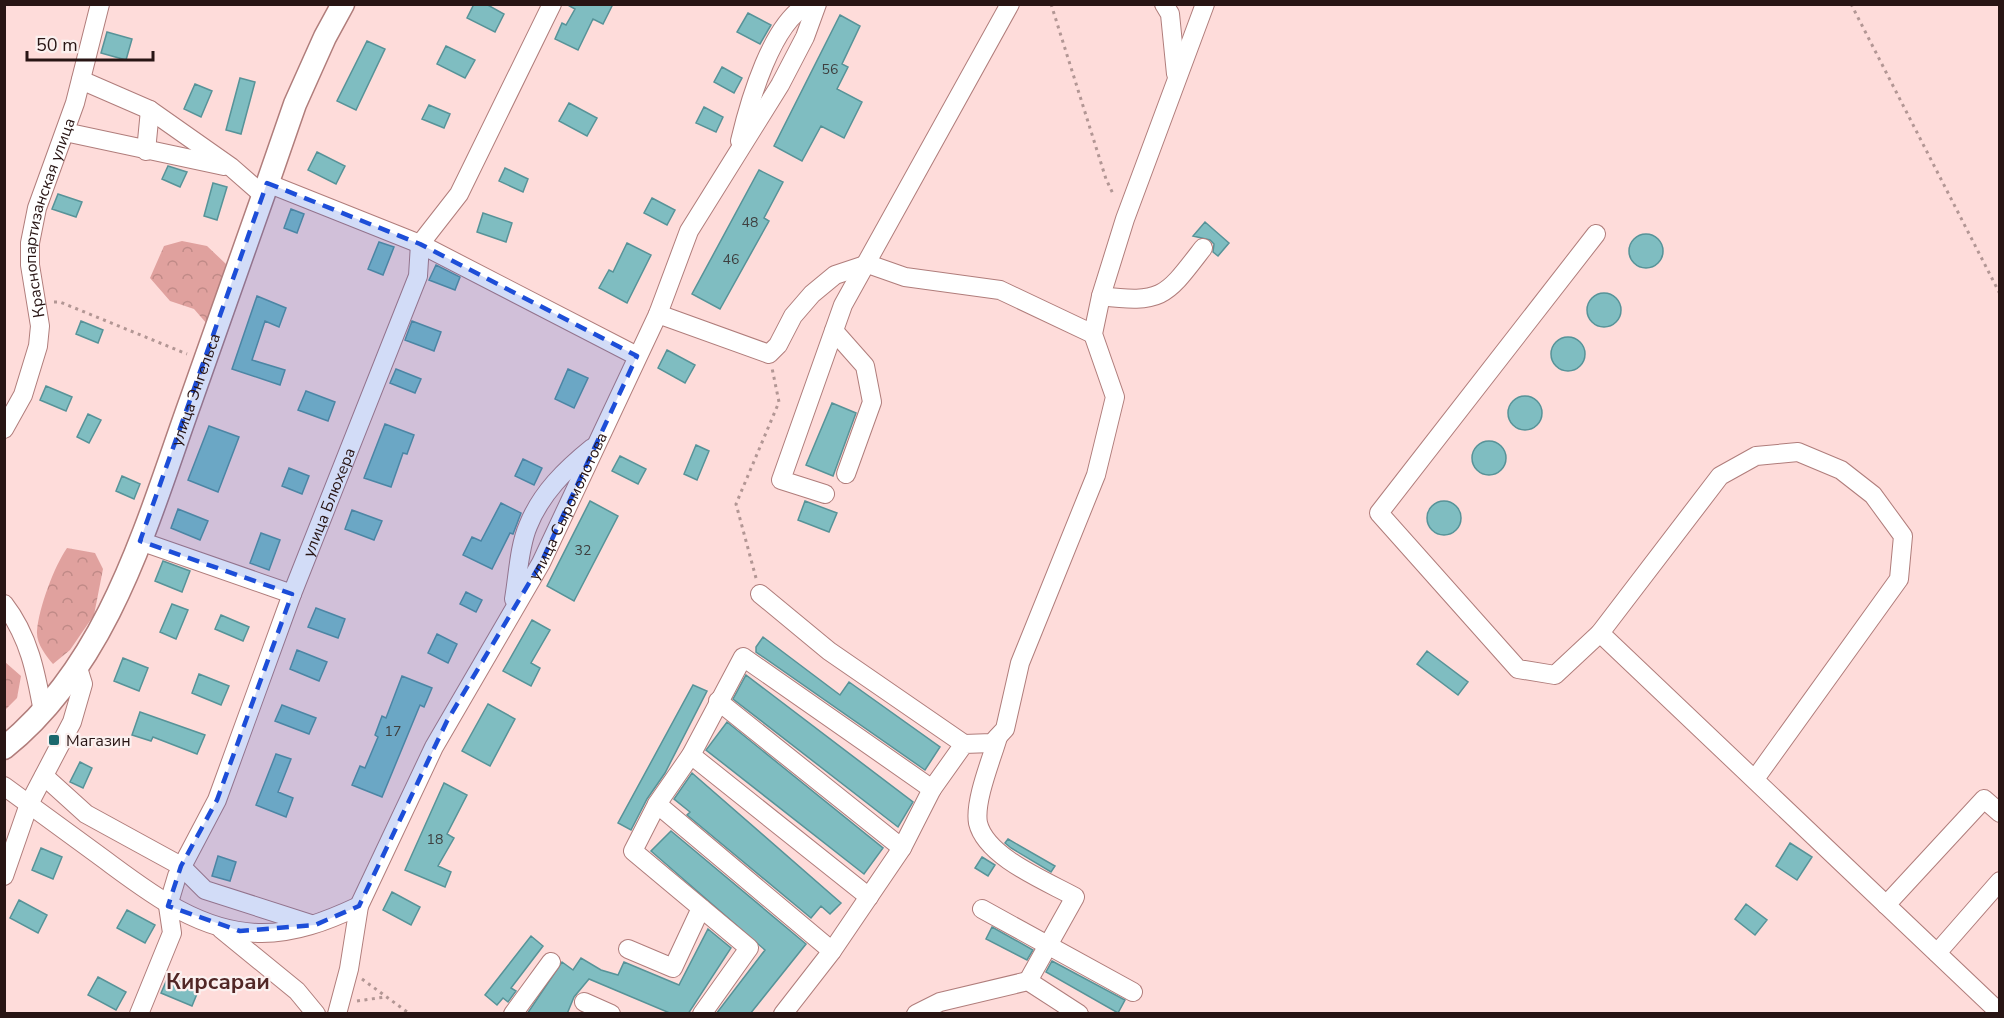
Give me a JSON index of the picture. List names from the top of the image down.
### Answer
{
  "streets": {
    "main road": ["улица Энгельса"],
    "street": ["Краснопартизанская улица", "улица Блюхера", "улица Сыромолотова"]
  },
  "districts": ["Кирсараи"],
  "places": {
    "transit": ["Магазин"]
  },
  "house_numbers": [
    "56",
    "48",
    "46",
    "32",
    "17",
    "18"
  ],
  "scale_bar": "50 m"
}
